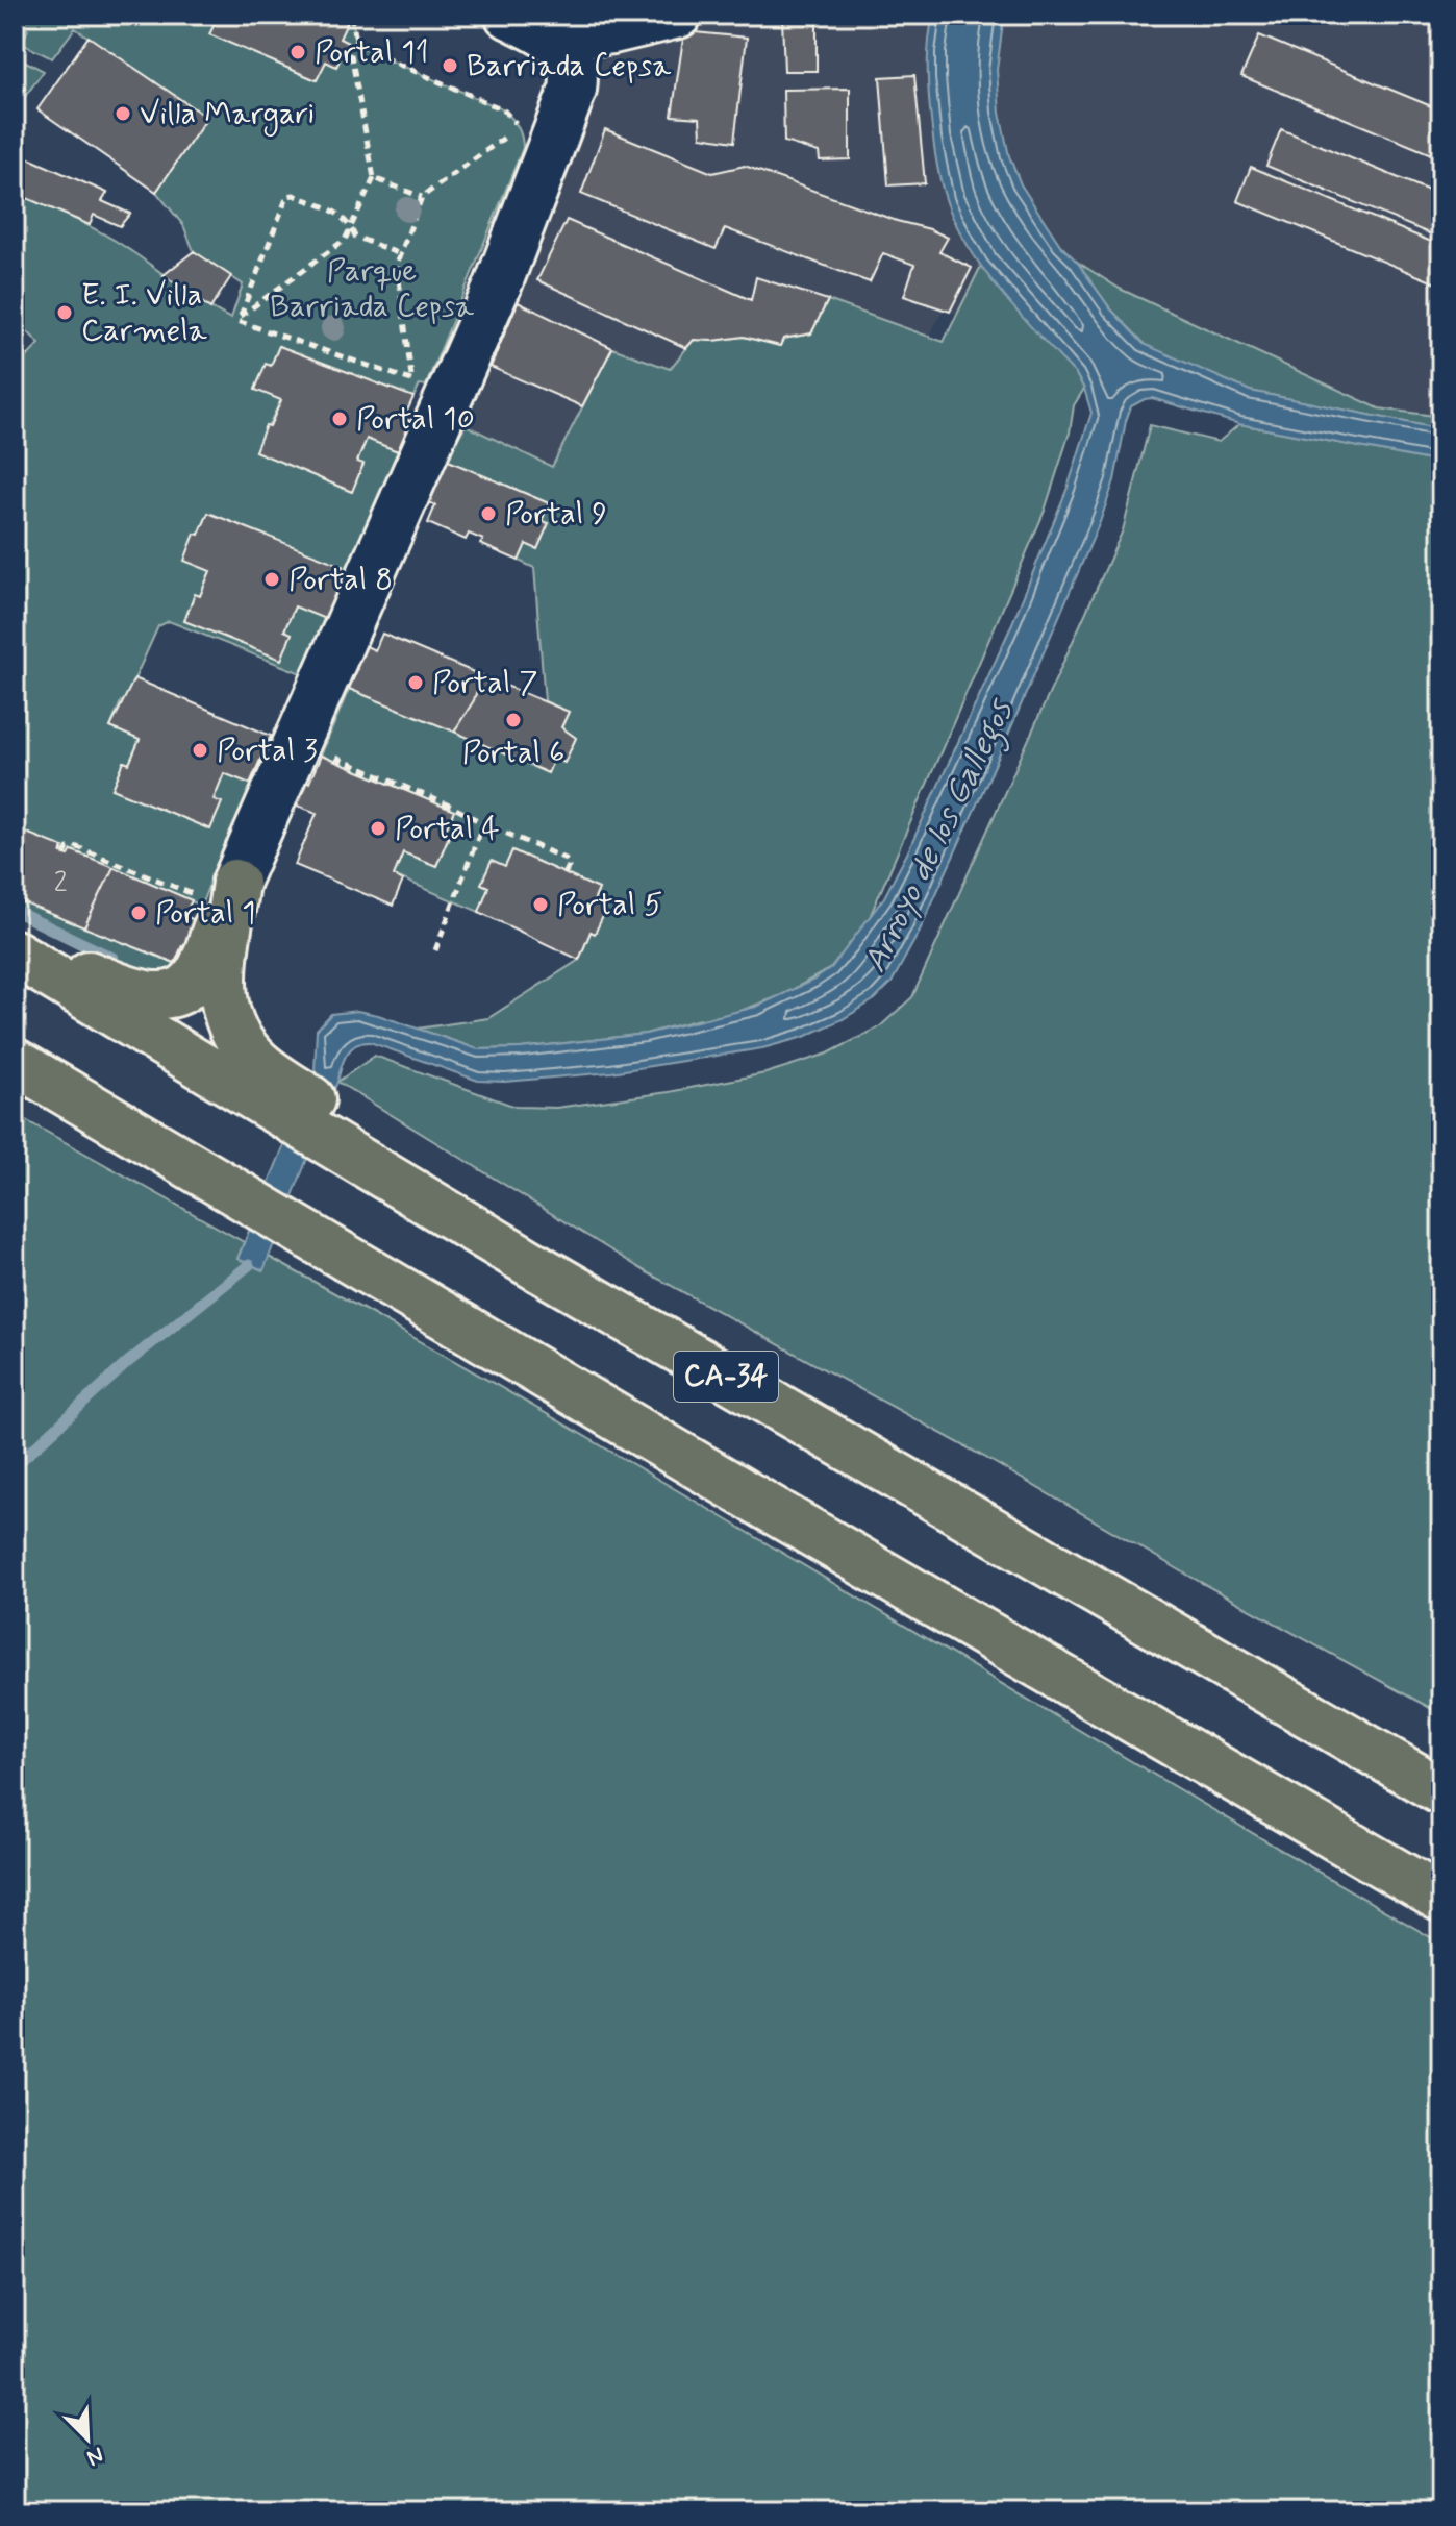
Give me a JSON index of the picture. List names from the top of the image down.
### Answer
{
  "streets": {
    "highway": ["CA-34"]
  },
  "water": ["Arroyo de los Gallegos"],
  "parks": ["Parque Barriada Cepsa"],
  "places": [
    "Portal 11",
    "Barriada Cepsa",
    "Villa Margari",
    "E. I. Villa Carmela",
    "Portal 10",
    "Portal 9",
    "Portal 8",
    "Portal 7",
    "Portal 6",
    "Portal 3",
    "Portal 4",
    "Portal 5",
    "Portal 1"
  ],
  "house_numbers": ["2"],
  "north": "bottom right"
}
